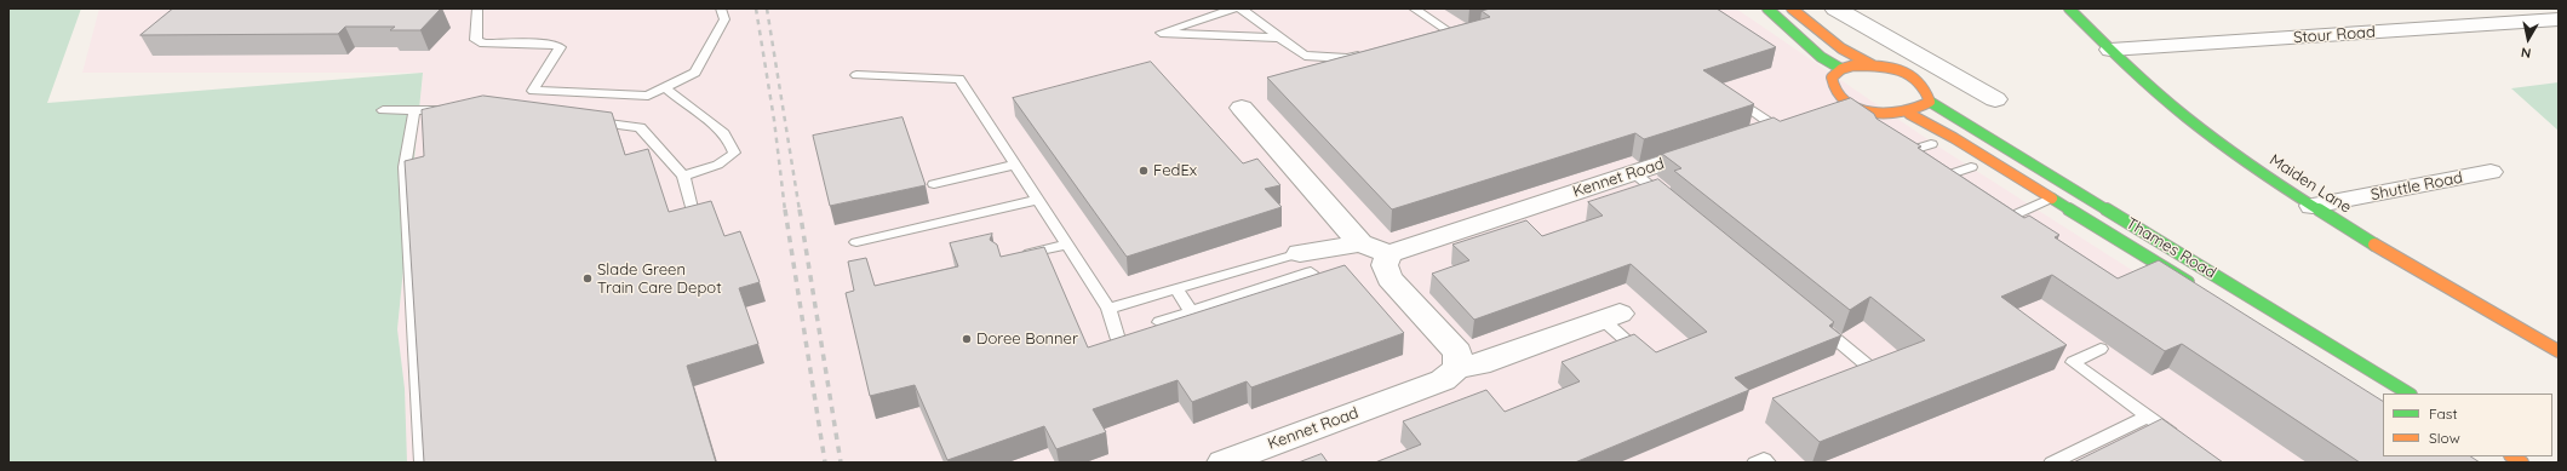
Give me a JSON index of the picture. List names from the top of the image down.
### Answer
{
  "streets": {
    "main road": ["Maiden Lane", "Thames Road"],
    "street": ["Stour Road", "Kennet Road", "Shuttle Road"]
  },
  "crossings": [
    ["Stour Road", "Maiden Lane"],
    ["Maiden Lane", "Shuttle Road"]
  ],
  "places": ["FedEx", "Slade Green Train Care Depot", "Doree Bonner"],
  "legend": ["Fast", "Slow"],
  "north": "bottom"
}
